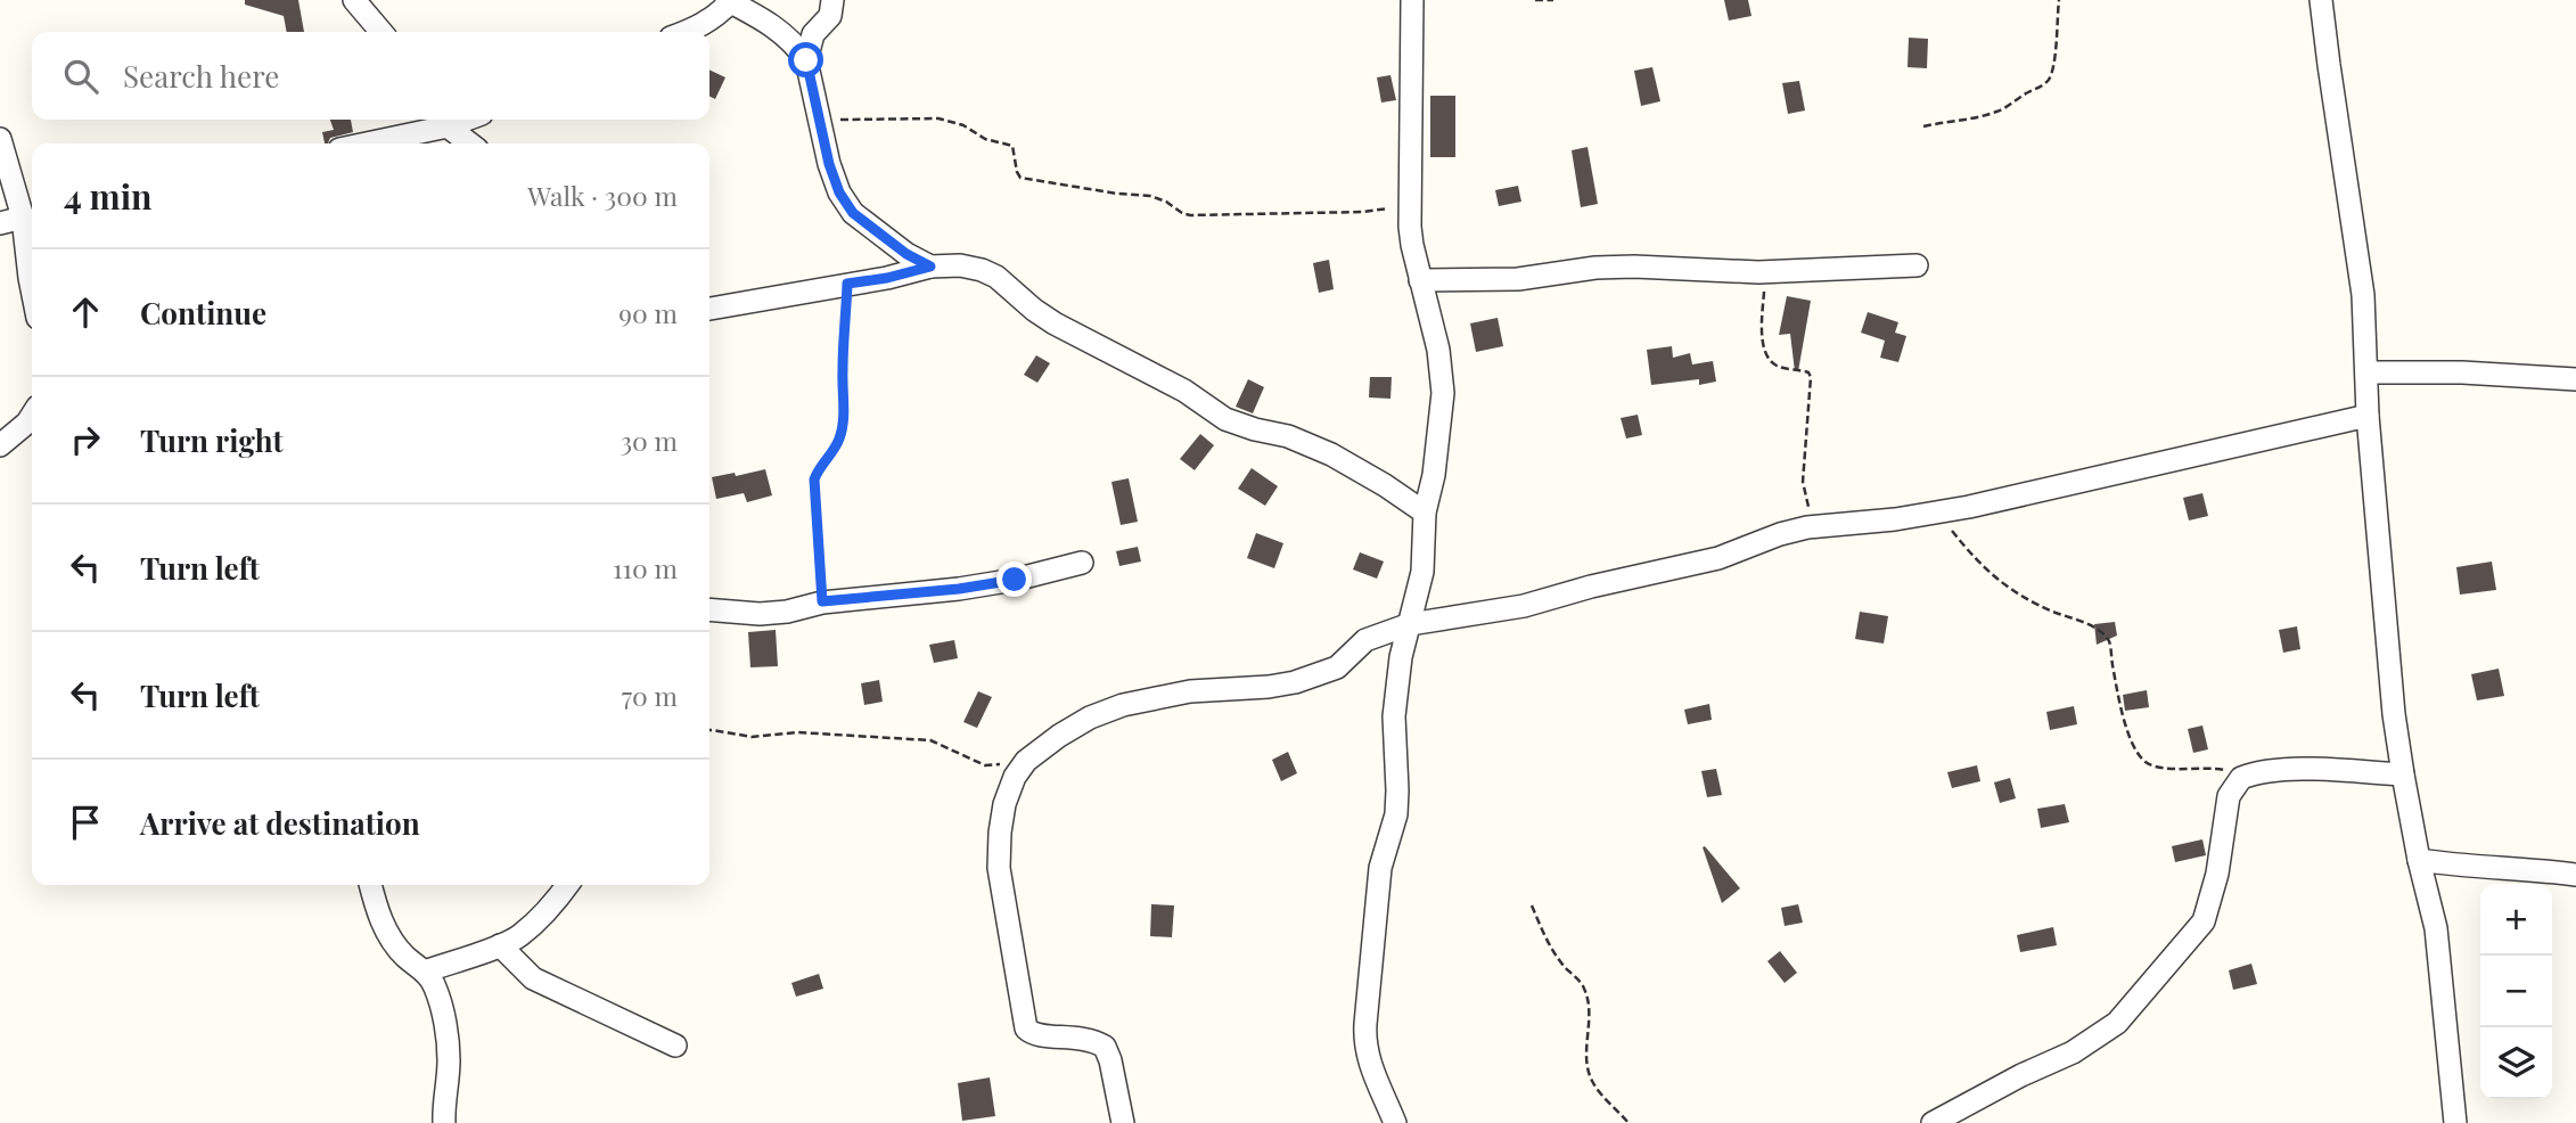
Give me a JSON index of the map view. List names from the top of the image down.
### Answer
{
  "page": {
    "search": "Search here",
    "heading": ["4 min", "Walk · 300 m"],
    "list": [
      ["Continue", "90 m"],
      ["Turn right", "30 m"],
      ["Turn left", "110 m"],
      ["Turn left", "70 m"],
      "Arrive at destination"
    ],
    "map_buttons": ["+", "−"]
  }
}
